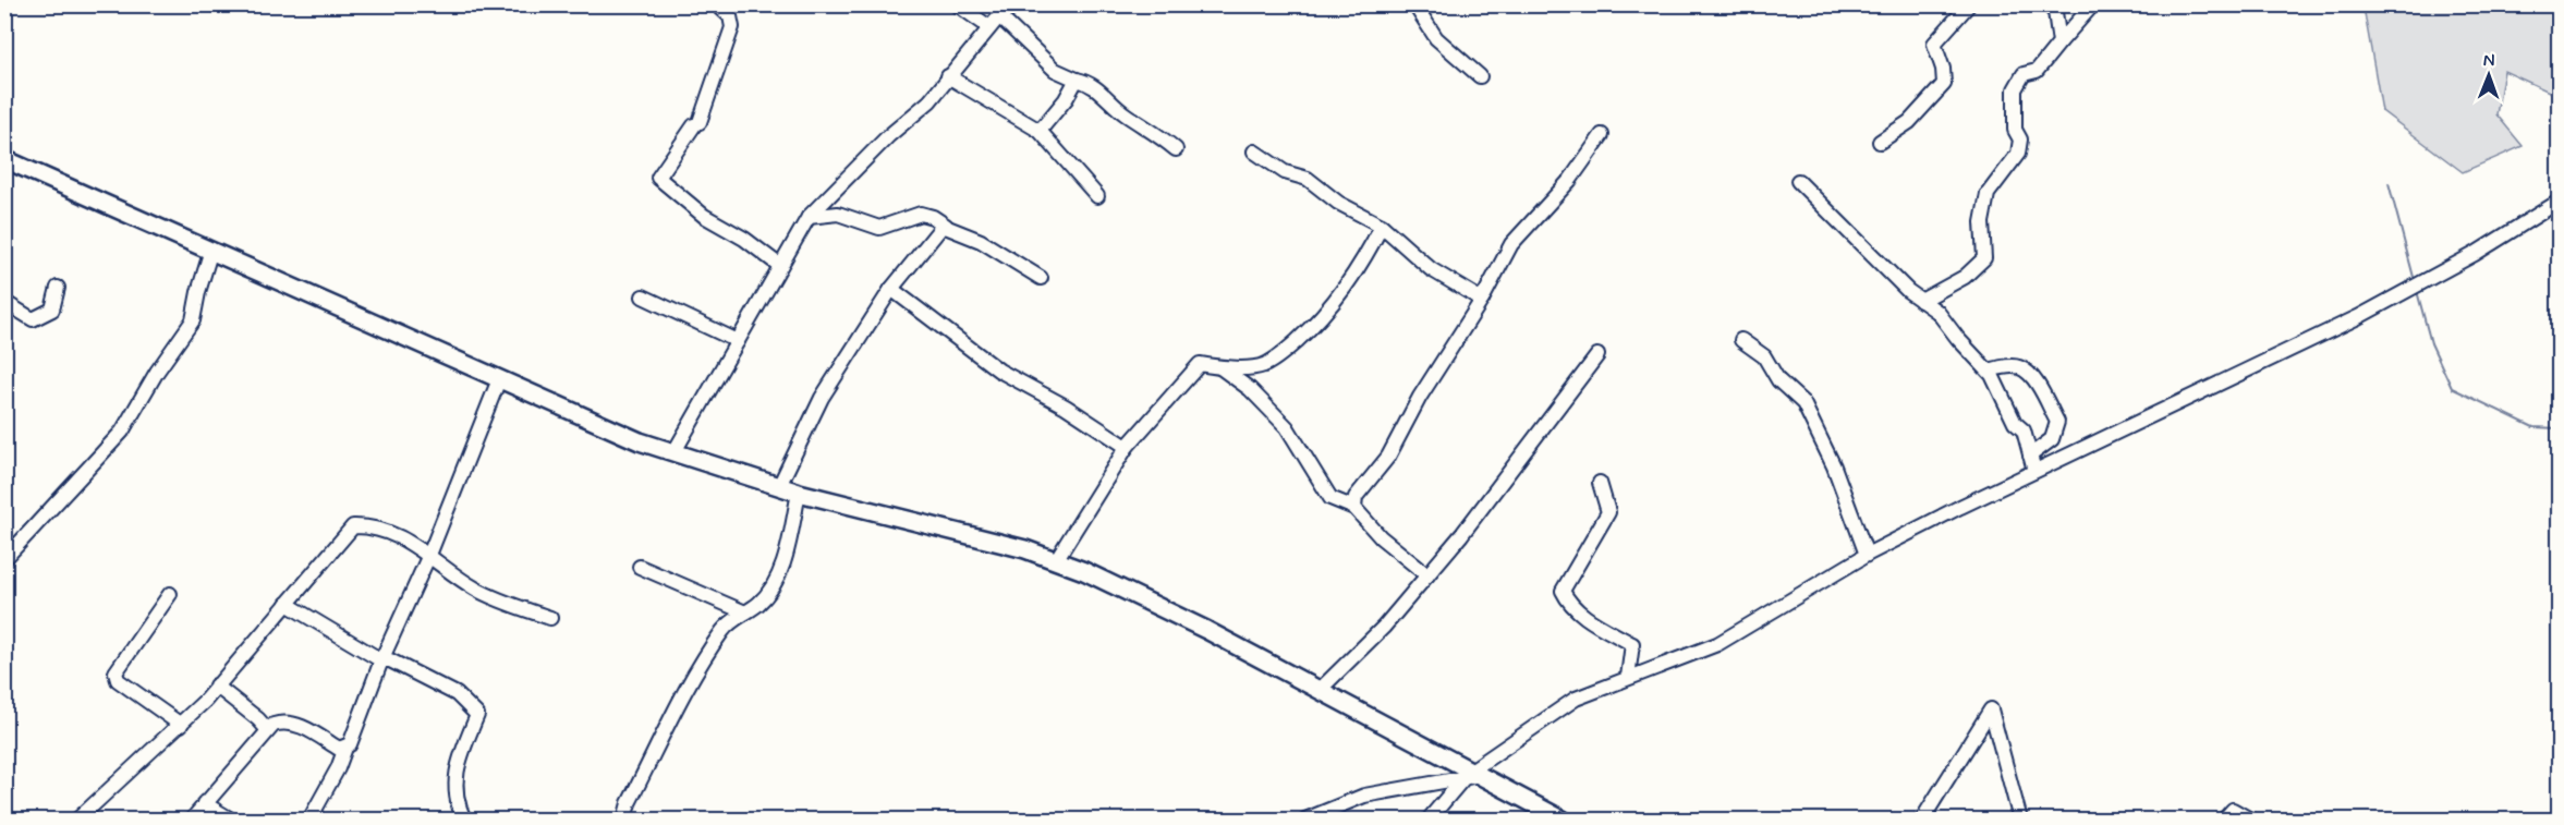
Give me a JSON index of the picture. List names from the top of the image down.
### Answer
{
  "north": "top"
}
